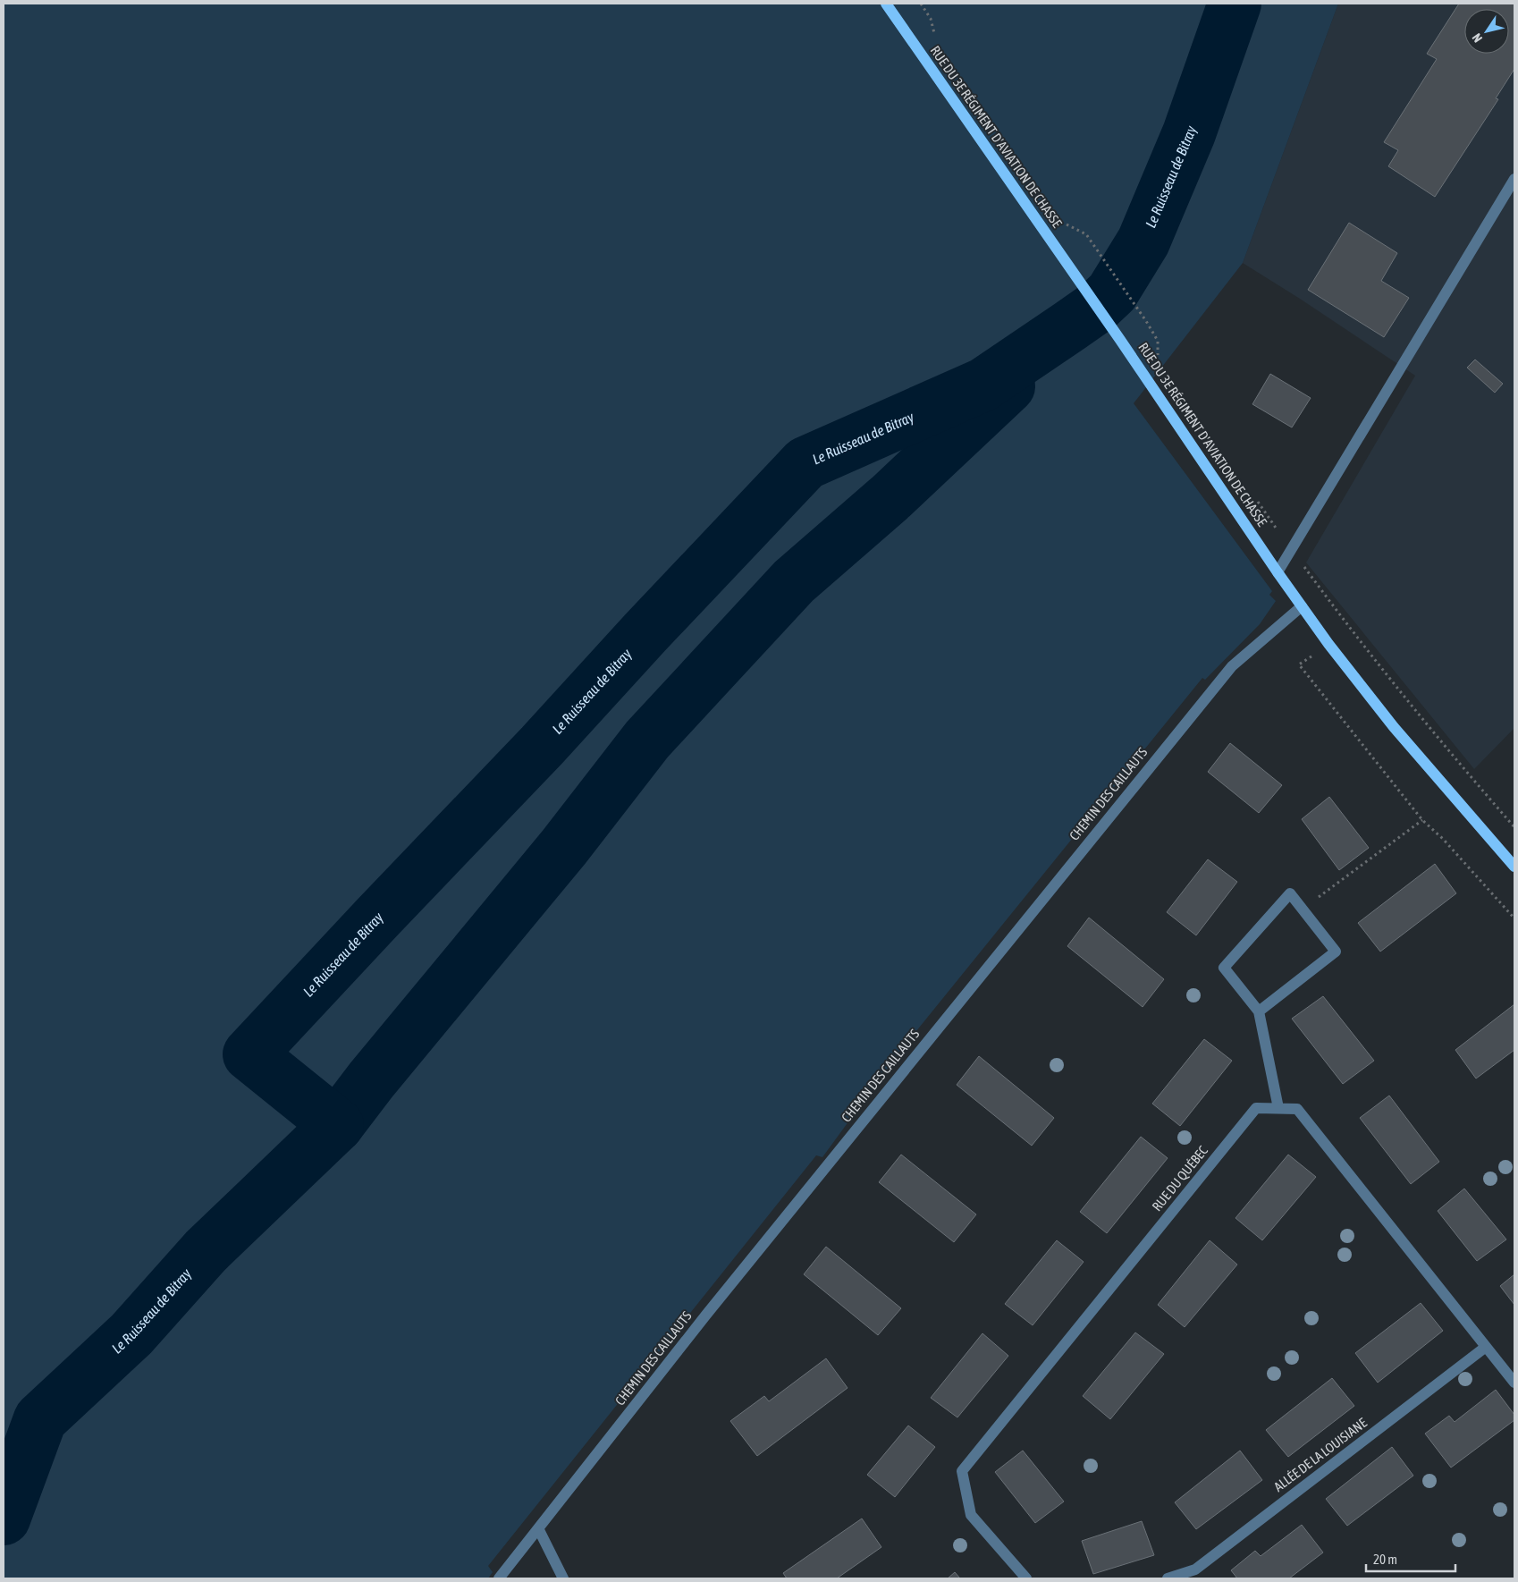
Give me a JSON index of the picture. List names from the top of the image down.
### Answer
{
  "streets": {
    "main road": ["RUE DU 3E RÉGIMENT D'AVIATION DE CHASSE"],
    "street": ["CHEMIN DES CAILLAUTS", "RUE DU QUÉBEC", "ALLÉE DE LA LOUISIANE"]
  },
  "crossings": [
    ["RUE DU 3E RÉGIMENT D'AVIATION DE CHASSE", "CHEMIN DES CAILLAUTS"],
    ["RUE DU QUÉBEC", "ALLÉE DE LA LOUISIANE"]
  ],
  "water": ["Le Ruisseau de Bitray"],
  "scale_bar": "20 m",
  "north": "bottom left"
}
